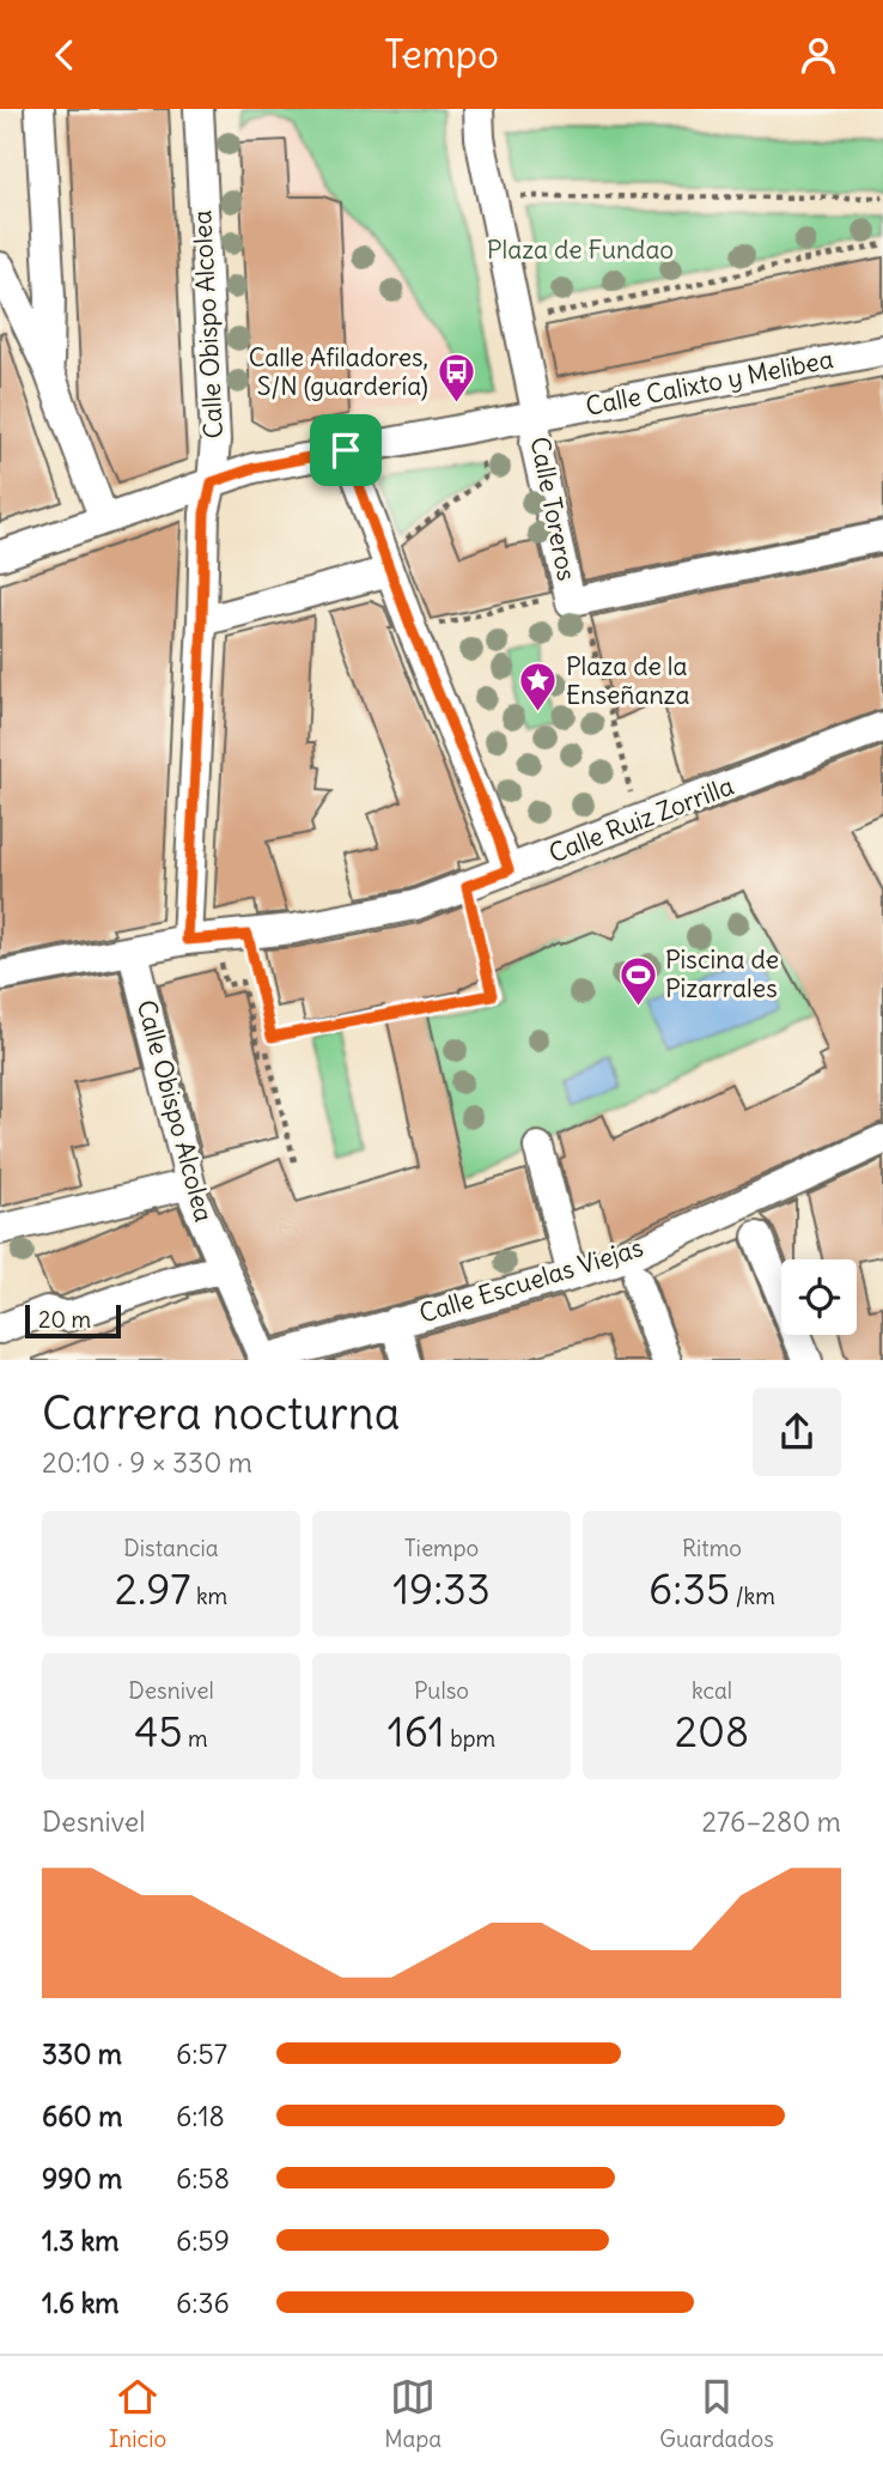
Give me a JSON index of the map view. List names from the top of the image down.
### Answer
{
  "streets": {
    "street": [
      "Calle Obispo Alcolea",
      "Calle Calixto y Melibea",
      "Calle Toreros",
      "Calle Ruiz Zorrilla",
      "Calle Escuelas Viejas"
    ]
  },
  "crossings": [
    ["Calle Obispo Alcolea", "Calle Calixto y Melibea"],
    ["Calle Obispo Alcolea", "Calle Ruiz Zorrilla"],
    ["Calle Obispo Alcolea", "Calle Escuelas Viejas"],
    ["Calle Calixto y Melibea", "Calle Toreros"]
  ],
  "parks": ["Plaza de Fundao"],
  "places": {
    "bus stop": ["Calle Afiladores, S/N (guardería)"],
    "place": ["Plaza de la Enseñanza"],
    "sports": ["Piscina de Pizarrales"]
  },
  "scale_bar": "20 m",
  "page": {
    "header": "Tempo",
    "scale": "20 m",
    "heading": ["Carrera nocturna", "20:10 · 9 × 330 m"],
    "stats": [
      ["Distancia", "2.97 km"],
      ["Tiempo", "19:33"],
      ["Ritmo", "6:35 /km"],
      ["Desnivel", "45 m"],
      ["Pulso", "161 bpm"],
      ["kcal", "208"]
    ],
    "chart": ["Desnivel", "276–280 m"],
    "list": [
      {
        "name": "330 m",
        "note": "6:57"
      },
      {
        "name": "660 m",
        "note": "6:18"
      },
      {
        "name": "990 m",
        "note": "6:58"
      },
      {
        "name": "1.3 km",
        "note": "6:59"
      },
      {
        "name": "1.6 km",
        "note": "6:36"
      }
    ],
    "tabs": ["Inicio", "Mapa", "Guardados"]
  }
}
